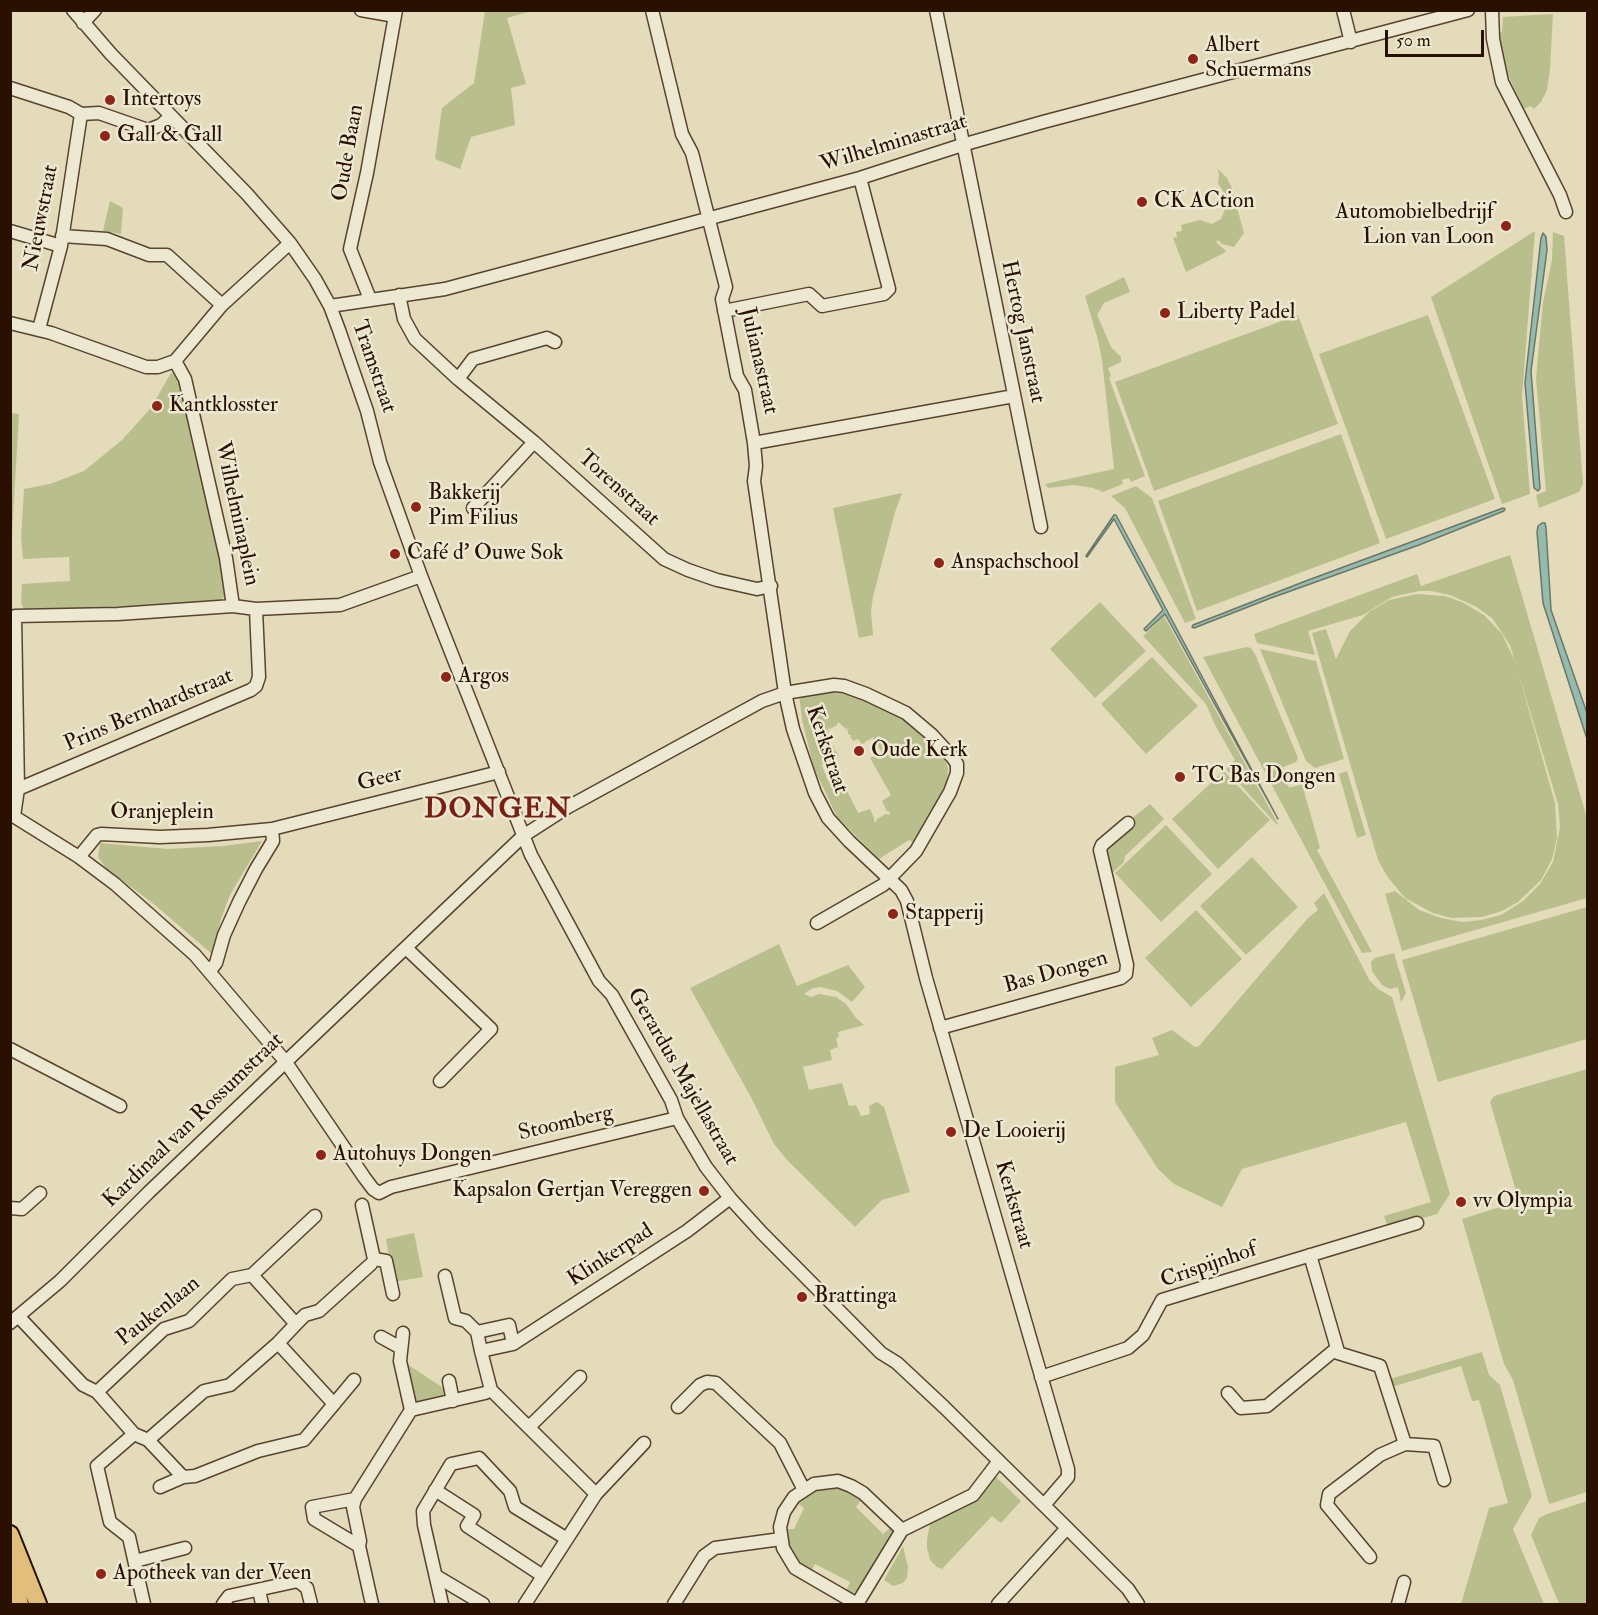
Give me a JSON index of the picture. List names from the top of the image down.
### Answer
{
  "streets": {
    "street": [
      "Wilhelminastraat",
      "Oude Baan",
      "Nieuwstraat",
      "Hertog Janstraat",
      "Julianastraat",
      "Tramstraat",
      "Torenstraat",
      "Wilhelminaplein",
      "Prins Bernhardstraat",
      "Kerkstraat",
      "Geer",
      "Oranjeplein",
      "Bas Dongen",
      "Gerardus Majellastraat",
      "Kardinaal van Rossumstraat",
      "Stoomberg",
      "Klinkerpad",
      "Crispijnhof",
      "Paukenlaan"
    ]
  },
  "crossings": [
    ["Wilhelminastraat", "Oude Baan"],
    ["Wilhelminastraat", "Hertog Janstraat"],
    ["Wilhelminastraat", "Julianastraat"],
    ["Wilhelminastraat", "Tramstraat"],
    ["Wilhelminastraat", "Torenstraat"],
    ["Julianastraat", "Torenstraat"],
    ["Julianastraat", "Kerkstraat"],
    ["Julianastraat", "Kardinaal van Rossumstraat"],
    ["Tramstraat", "Geer"],
    ["Tramstraat", "Gerardus Majellastraat"],
    ["Tramstraat", "Kardinaal van Rossumstraat"],
    ["Wilhelminaplein", "Prins Bernhardstraat"],
    ["Kerkstraat", "Bas Dongen"],
    ["Kerkstraat", "Gerardus Majellastraat"],
    ["Kerkstraat", "Kardinaal van Rossumstraat"],
    ["Kerkstraat", "Crispijnhof"],
    ["Geer", "Oranjeplein"],
    ["Gerardus Majellastraat", "Kardinaal van Rossumstraat"],
    ["Gerardus Majellastraat", "Stoomberg"],
    ["Gerardus Majellastraat", "Klinkerpad"],
    ["Kardinaal van Rossumstraat", "Stoomberg"]
  ],
  "districts": ["DONGEN"],
  "places": [
    "Albert Schuermans",
    "Intertoys",
    "Gall & Gall",
    "CK ACtion",
    "Automobielbedrijf Lion van Loon",
    "Liberty Padel",
    "Kantklosster",
    "Bakkerij Pim Filius",
    "Café d' Ouwe Sok",
    "Anspachschool",
    "Argos",
    "Oude Kerk",
    "TC Bas Dongen",
    "Stapperij",
    "De Looierij",
    "Autohuys Dongen",
    "Kapsalon Gertjan Vereggen",
    "vv Olympia",
    "Brattinga",
    "Apotheek van der Veen"
  ],
  "scale_bar": "50 m"
}
